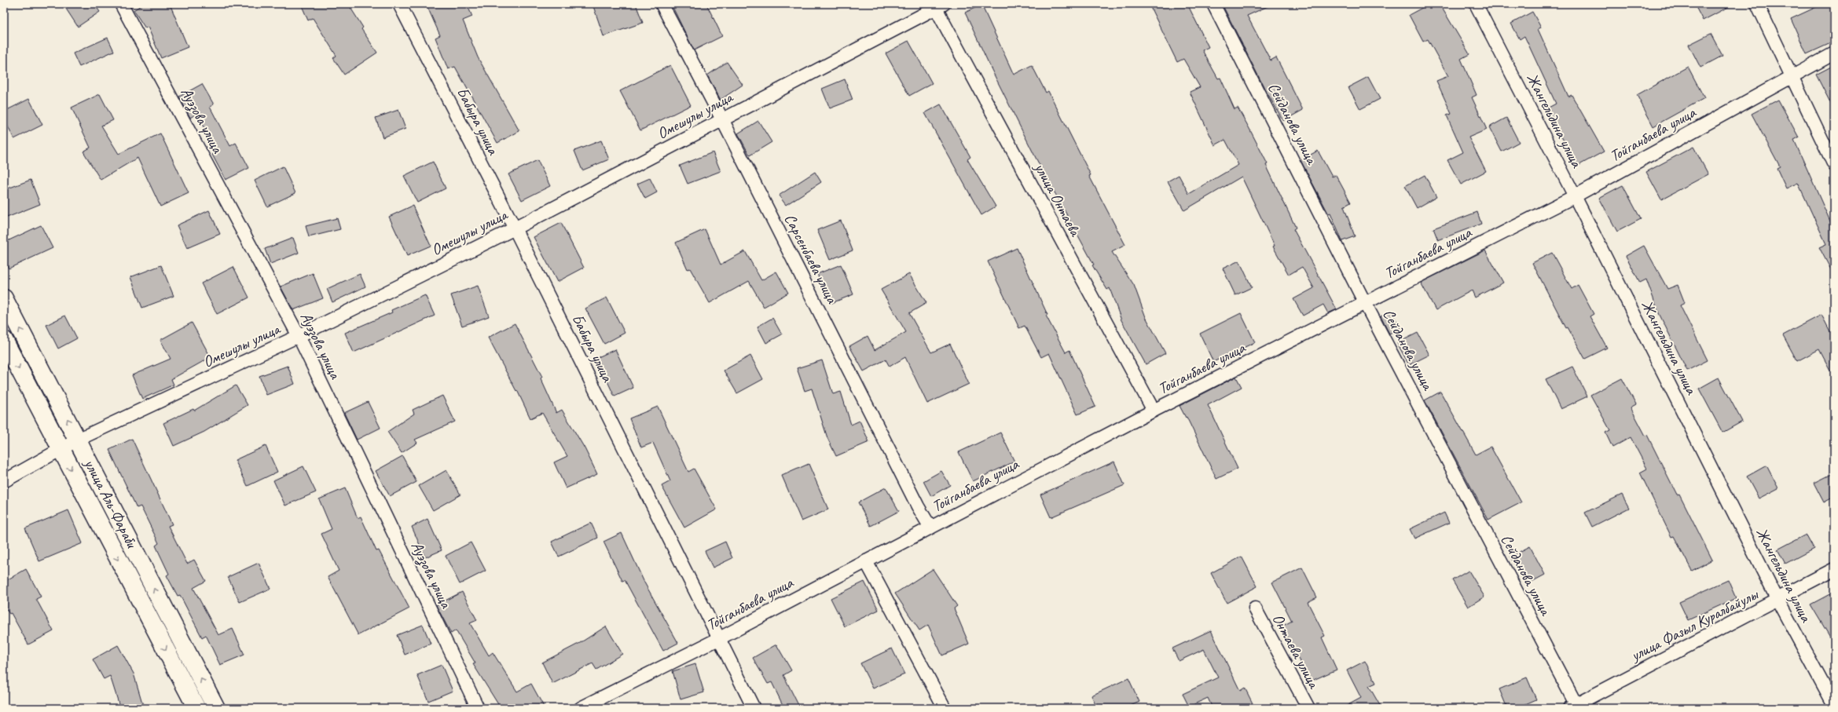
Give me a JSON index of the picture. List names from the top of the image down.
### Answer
{
  "streets": {
    "main road": ["улица Аль-Фараби"],
    "street": [
      "Омешулы улица",
      "Ауэзова улица",
      "Жангельдина улица",
      "Бабыра улица",
      "Сейданова улица",
      "Тойганбаева улица",
      "улица Онтаева",
      "Сарсенбаева улица",
      "улица Фазыл Куралбайулы",
      "Онтаева улица"
    ]
  },
  "crossings": [
    ["Омешулы улица", "Ауэзова улица"],
    ["Омешулы улица", "Бабыра улица"],
    ["Омешулы улица", "улица Онтаева"],
    ["Омешулы улица", "Сарсенбаева улица"],
    ["Омешулы улица", "улица Аль-Фараби"],
    ["Жангельдина улица", "Тойганбаева улица"],
    ["Жангельдина улица", "улица Фазыл Куралбайулы"],
    ["Бабыра улица", "Тойганбаева улица"],
    ["Сейданова улица", "Тойганбаева улица"],
    ["Сейданова улица", "улица Фазыл Куралбайулы"],
    ["Тойганбаева улица", "улица Онтаева"],
    ["Тойганбаева улица", "Сарсенбаева улица"]
  ]
}
